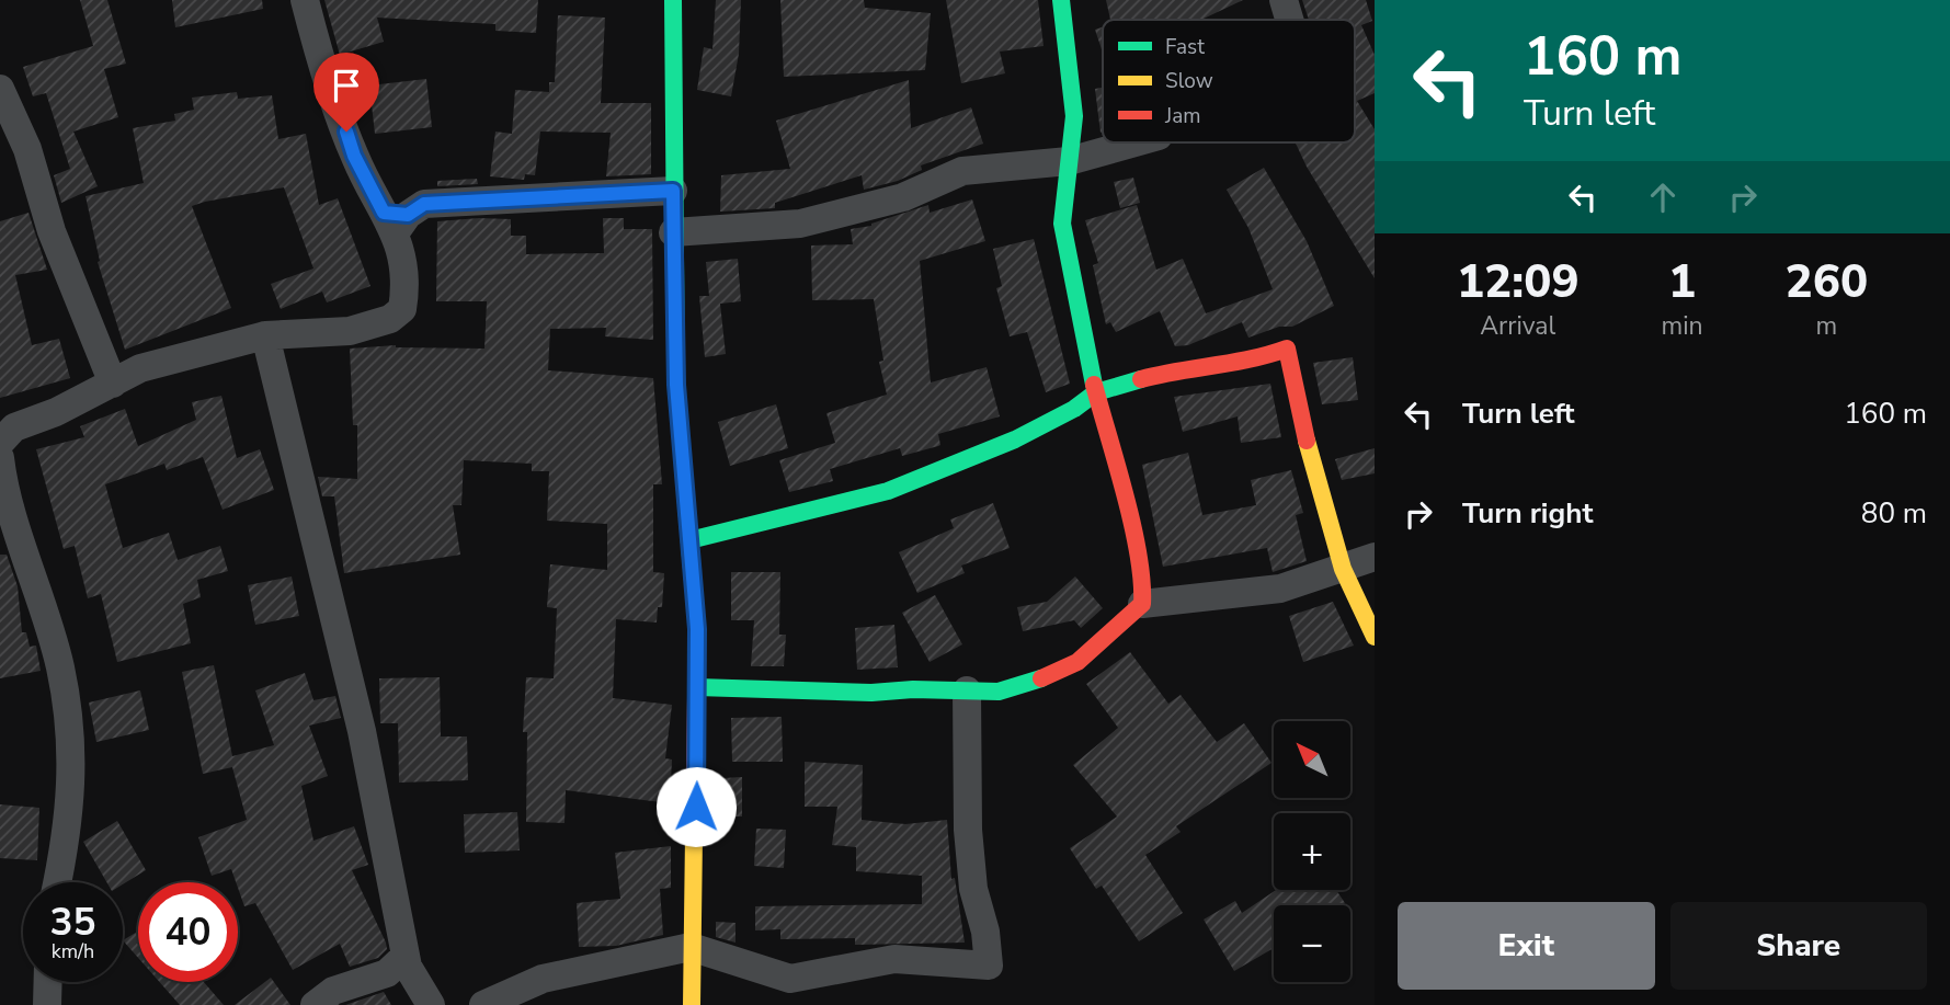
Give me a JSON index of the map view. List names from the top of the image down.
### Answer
{
  "legend": ["Fast", "Slow", "Jam"],
  "north": "top left",
  "page": {
    "turn": ["160 m", "Turn left"],
    "eta": [
      "12:09",
      "Arrival",
      "1",
      "min",
      "260",
      "m"
    ],
    "list": [
      {
        "name": "Turn left",
        "value": "160 m"
      },
      {
        "name": "Turn right",
        "value": "80 m"
      }
    ],
    "map_buttons": ["+", "−"],
    "speed": "35 km/h",
    "limit": "40",
    "buttons": ["Exit", "Share"]
  }
}
